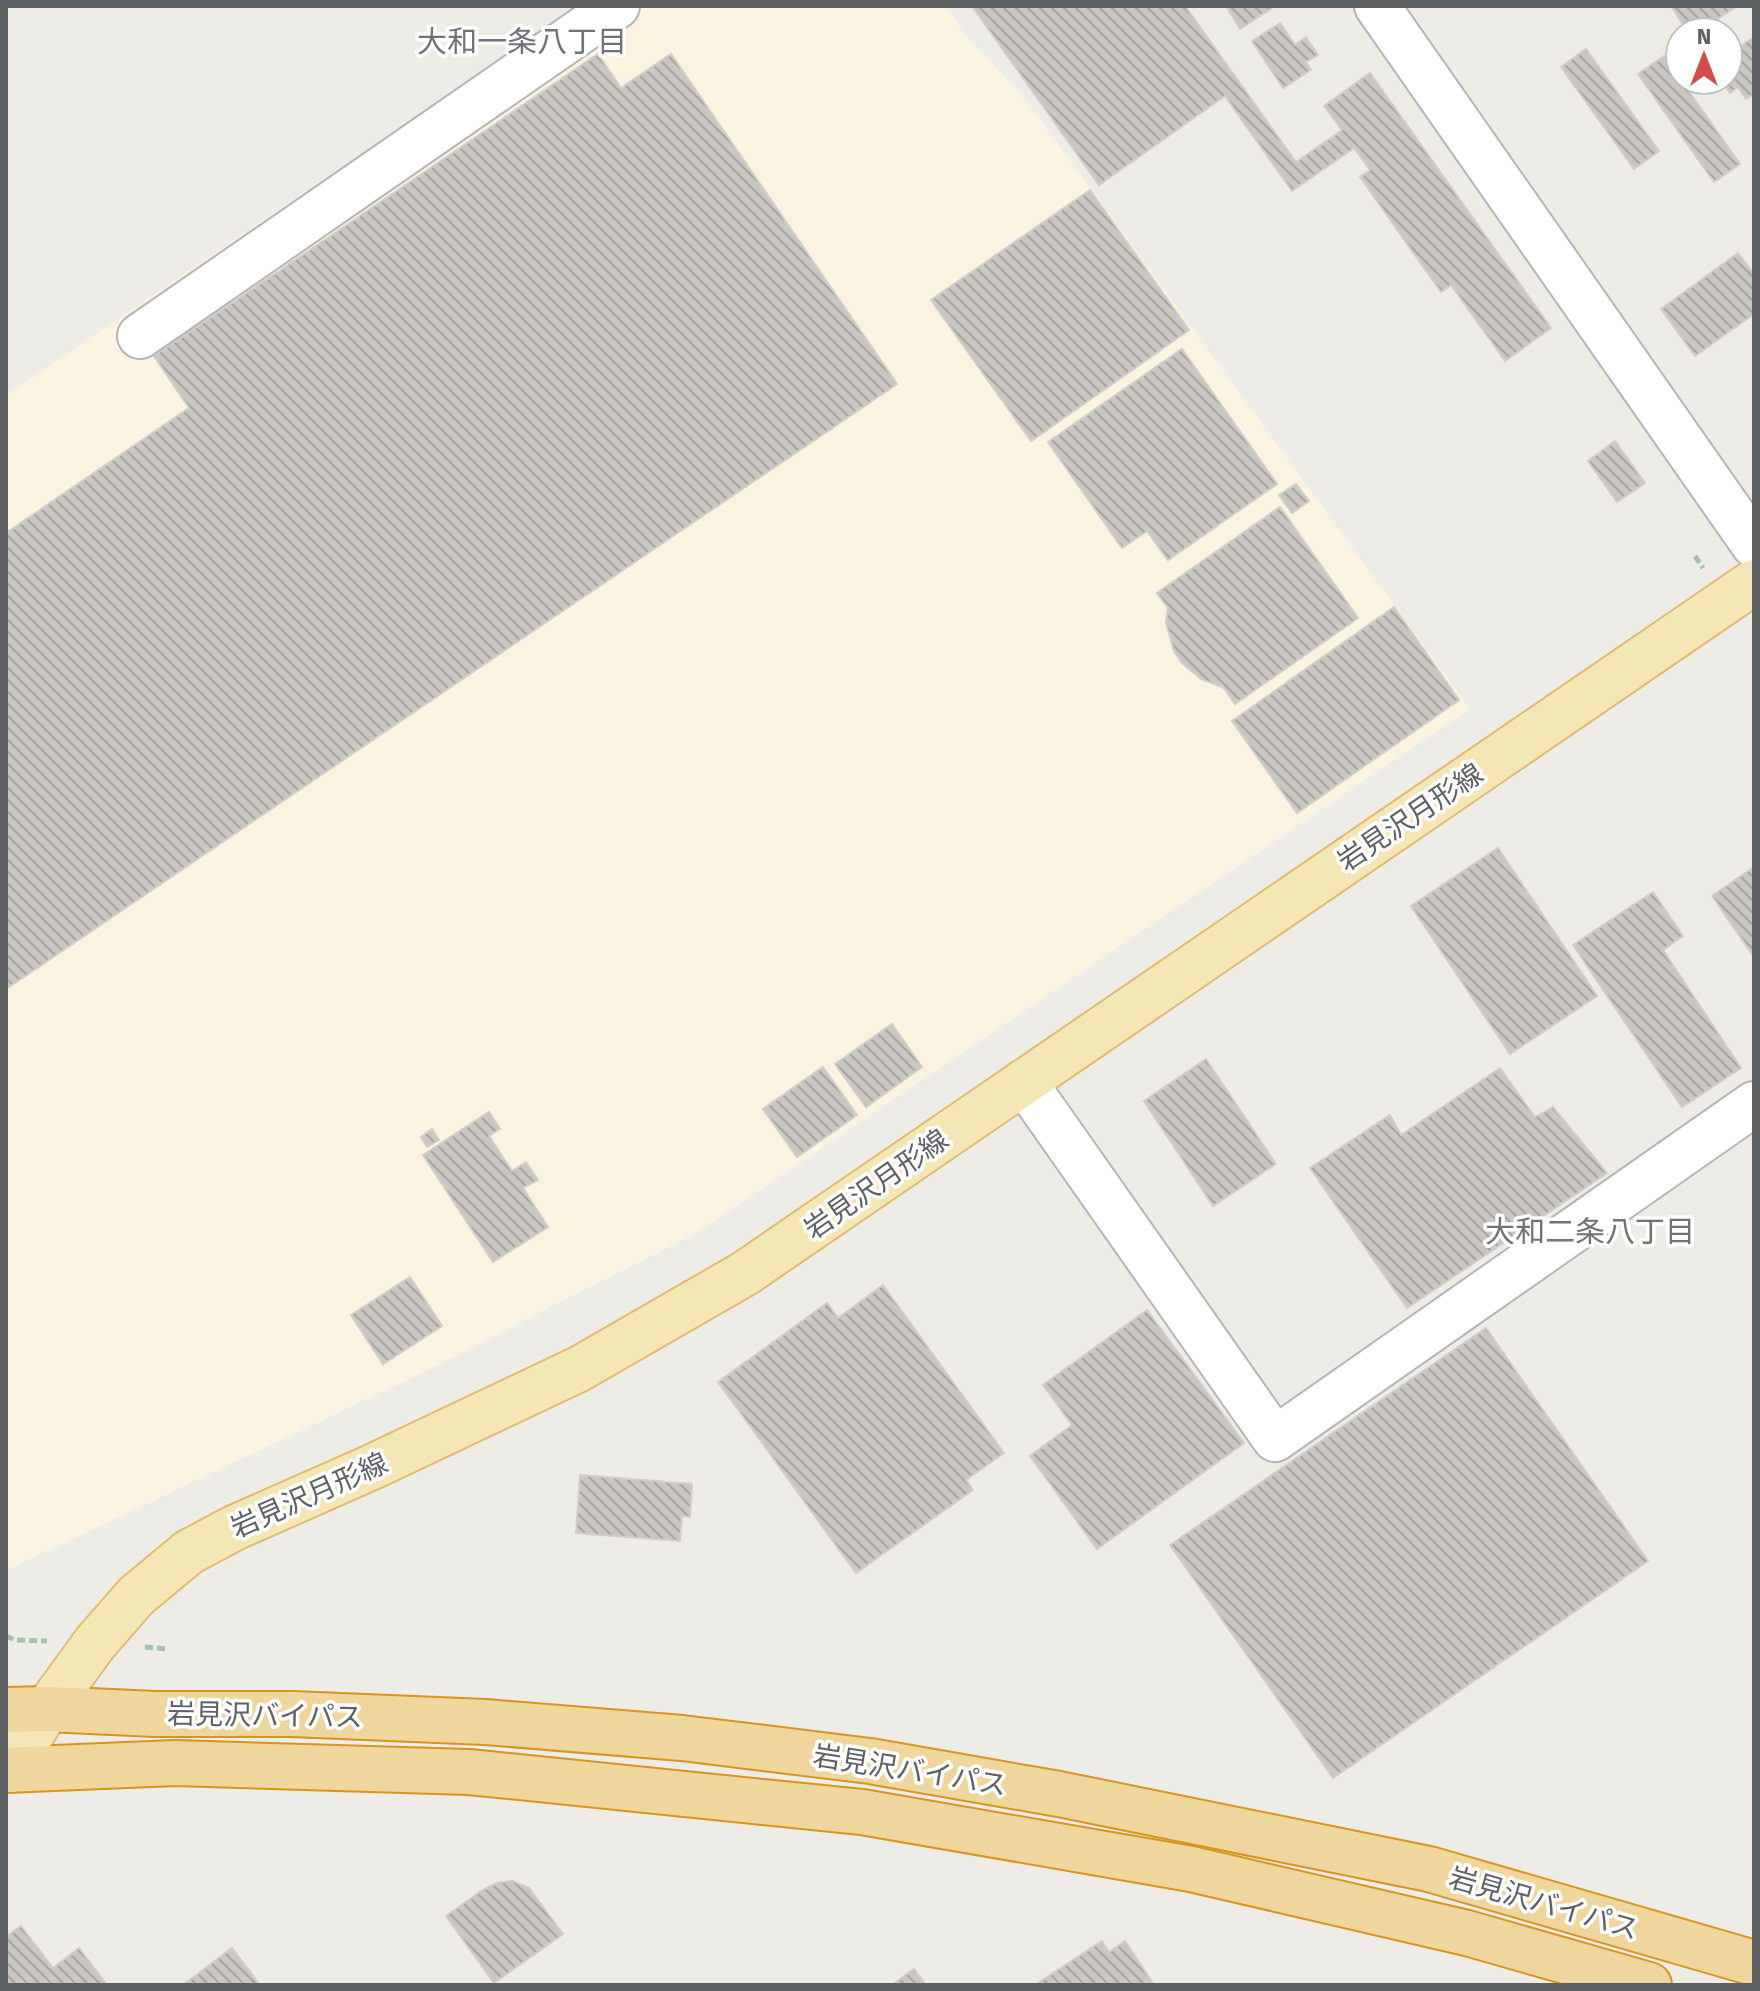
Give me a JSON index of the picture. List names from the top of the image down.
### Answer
{
  "streets": {
    "highway": ["岩見沢バイパス"],
    "main road": ["岩見沢月形線"]
  },
  "crossings": [
    ["岩見沢月形線", "岩見沢バイパス"]
  ],
  "districts": ["大和一条八丁目", "大和二条八丁目"],
  "north": "top"
}
